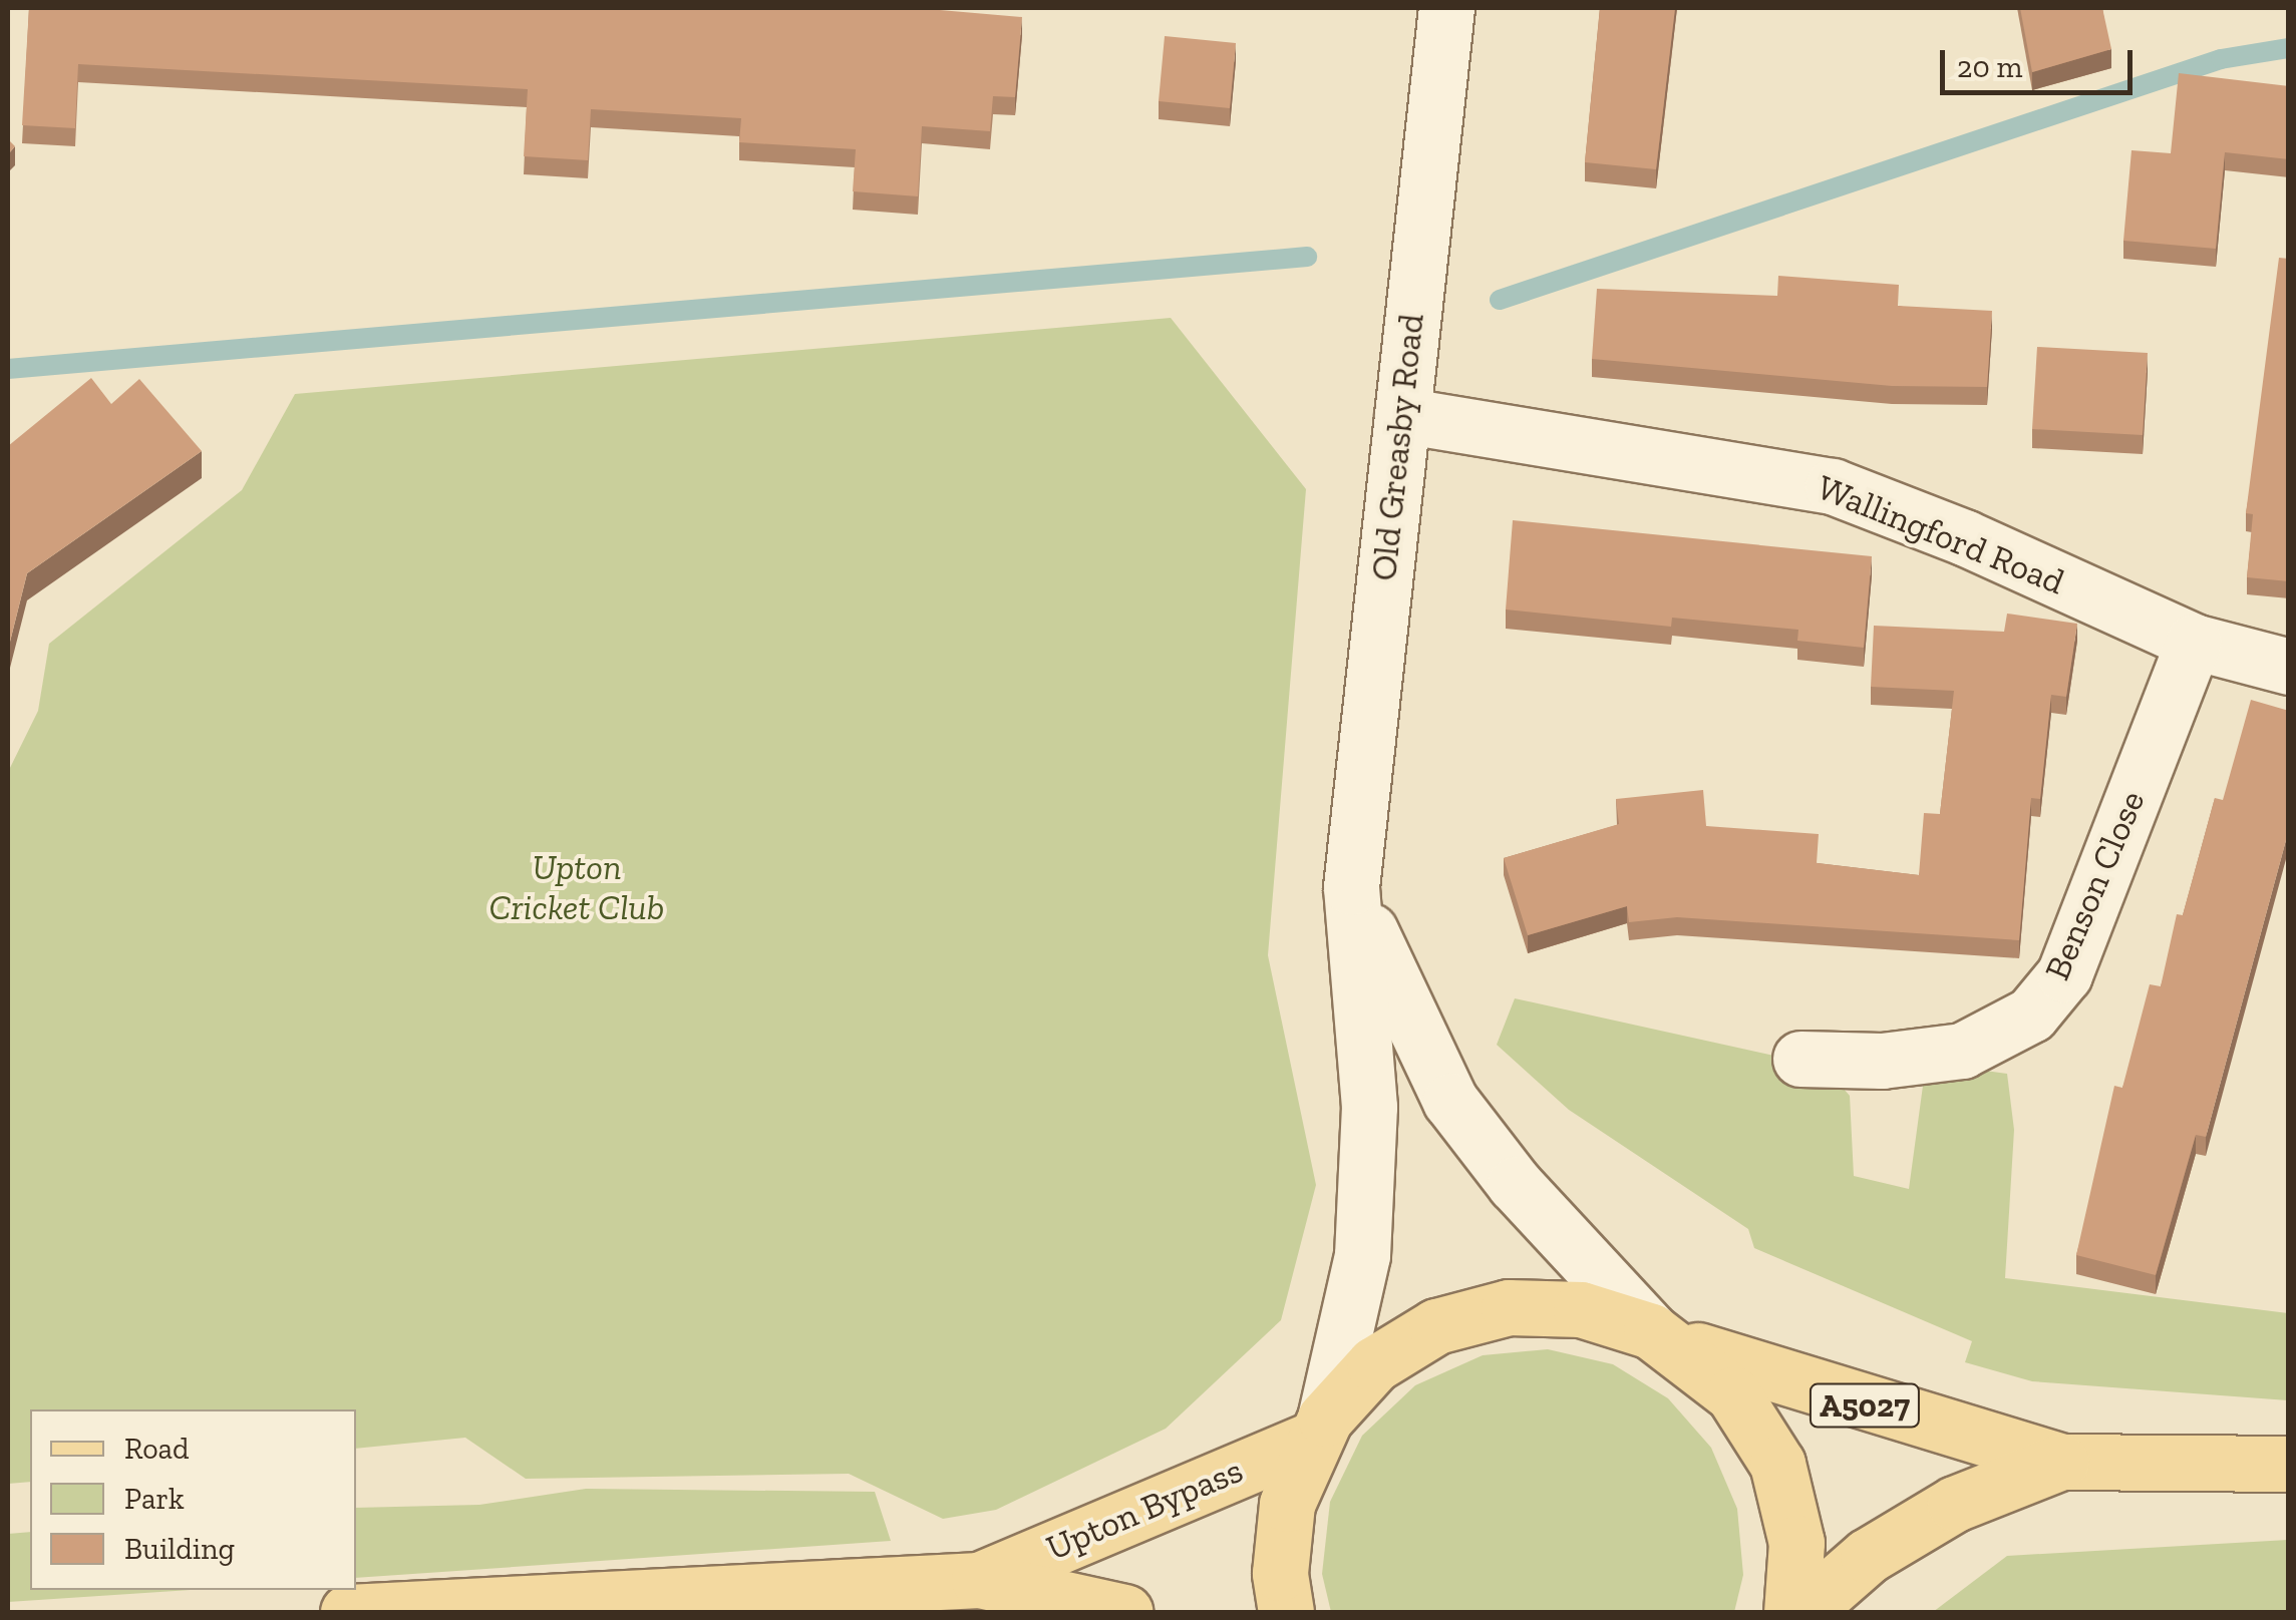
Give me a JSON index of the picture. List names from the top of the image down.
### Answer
{
  "streets": {
    "main road": [
      "Old Greasby Road",
      "Wallingford Road",
      "Benson Close",
      "A5027",
      "Upton Bypass"
    ]
  },
  "crossings": [
    ["Old Greasby Road", "Wallingford Road"],
    ["Old Greasby Road", "Upton Bypass"],
    ["Wallingford Road", "Benson Close"]
  ],
  "parks": ["Upton Cricket Club"],
  "legend": ["Road", "Park", "Building"],
  "scale_bar": "20 m"
}
